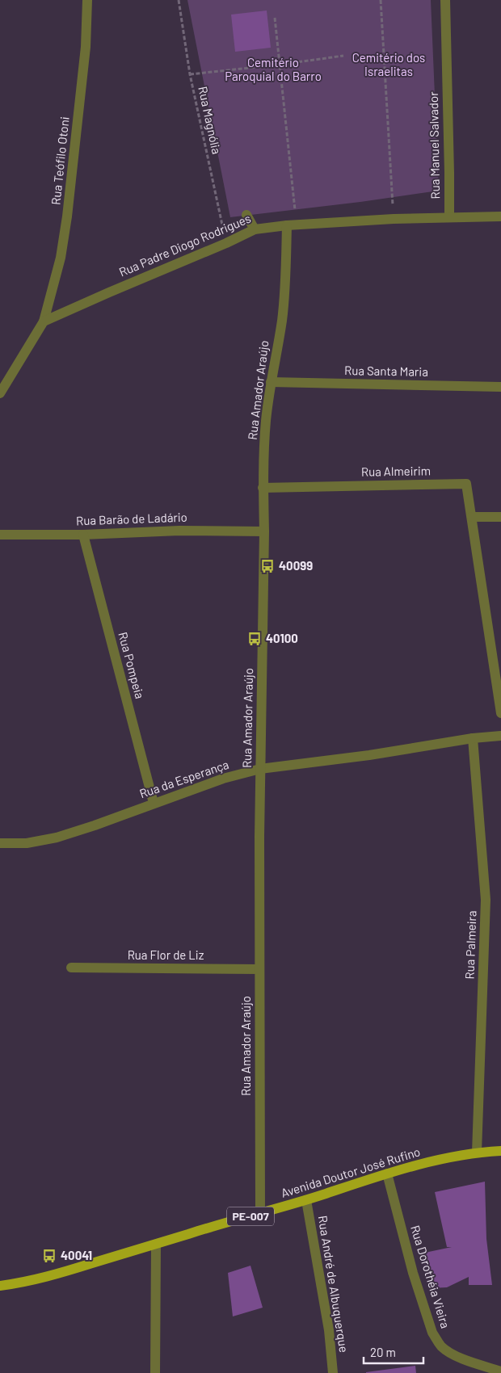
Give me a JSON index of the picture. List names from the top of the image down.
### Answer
{
  "streets": {
    "main road": ["Avenida Doutor José Rufino", "PE-007"],
    "street": [
      "Rua Manuel Salvador",
      "Rua Teófilo Otoni",
      "Rua Padre Diogo Rodrigues",
      "Rua Santa Maria",
      "Rua Amador Araújo",
      "Rua Almeirim",
      "Rua Barão de Ladário",
      "Rua Pompeia",
      "Rua da Esperança",
      "Rua Palmeira",
      "Rua Flor de Liz",
      "Rua Dorothéia Vieira",
      "Rua André de Albuquerque"
    ],
    "path": ["Rua Magnólia"]
  },
  "crossings": [
    ["Rua Magnólia", "Rua Padre Diogo Rodrigues"],
    ["Rua Manuel Salvador", "Rua Padre Diogo Rodrigues"],
    ["Rua Teófilo Otoni", "Rua Padre Diogo Rodrigues"],
    ["Rua Padre Diogo Rodrigues", "Rua Amador Araújo"],
    ["Rua Santa Maria", "Rua Amador Araújo"],
    ["Rua Amador Araújo", "Rua Almeirim"],
    ["Rua Amador Araújo", "Rua Barão de Ladário"],
    ["Rua Amador Araújo", "Rua da Esperança"],
    ["Rua Amador Araújo", "Rua Flor de Liz"],
    ["Rua Amador Araújo", "Avenida Doutor José Rufino"],
    ["Rua Barão de Ladário", "Rua Pompeia"],
    ["Rua Pompeia", "Rua da Esperança"],
    ["Rua da Esperança", "Rua Palmeira"],
    ["Rua Palmeira", "Avenida Doutor José Rufino"],
    ["Avenida Doutor José Rufino", "Rua Dorothéia Vieira"],
    ["Avenida Doutor José Rufino", "Rua André de Albuquerque"]
  ],
  "parks": ["Cemitério dos Israelitas", "Cemitério Paroquial do Barro"],
  "places": {
    "bus stop": ["40099", "40100", "40041"]
  },
  "scale_bar": "20 m"
}
